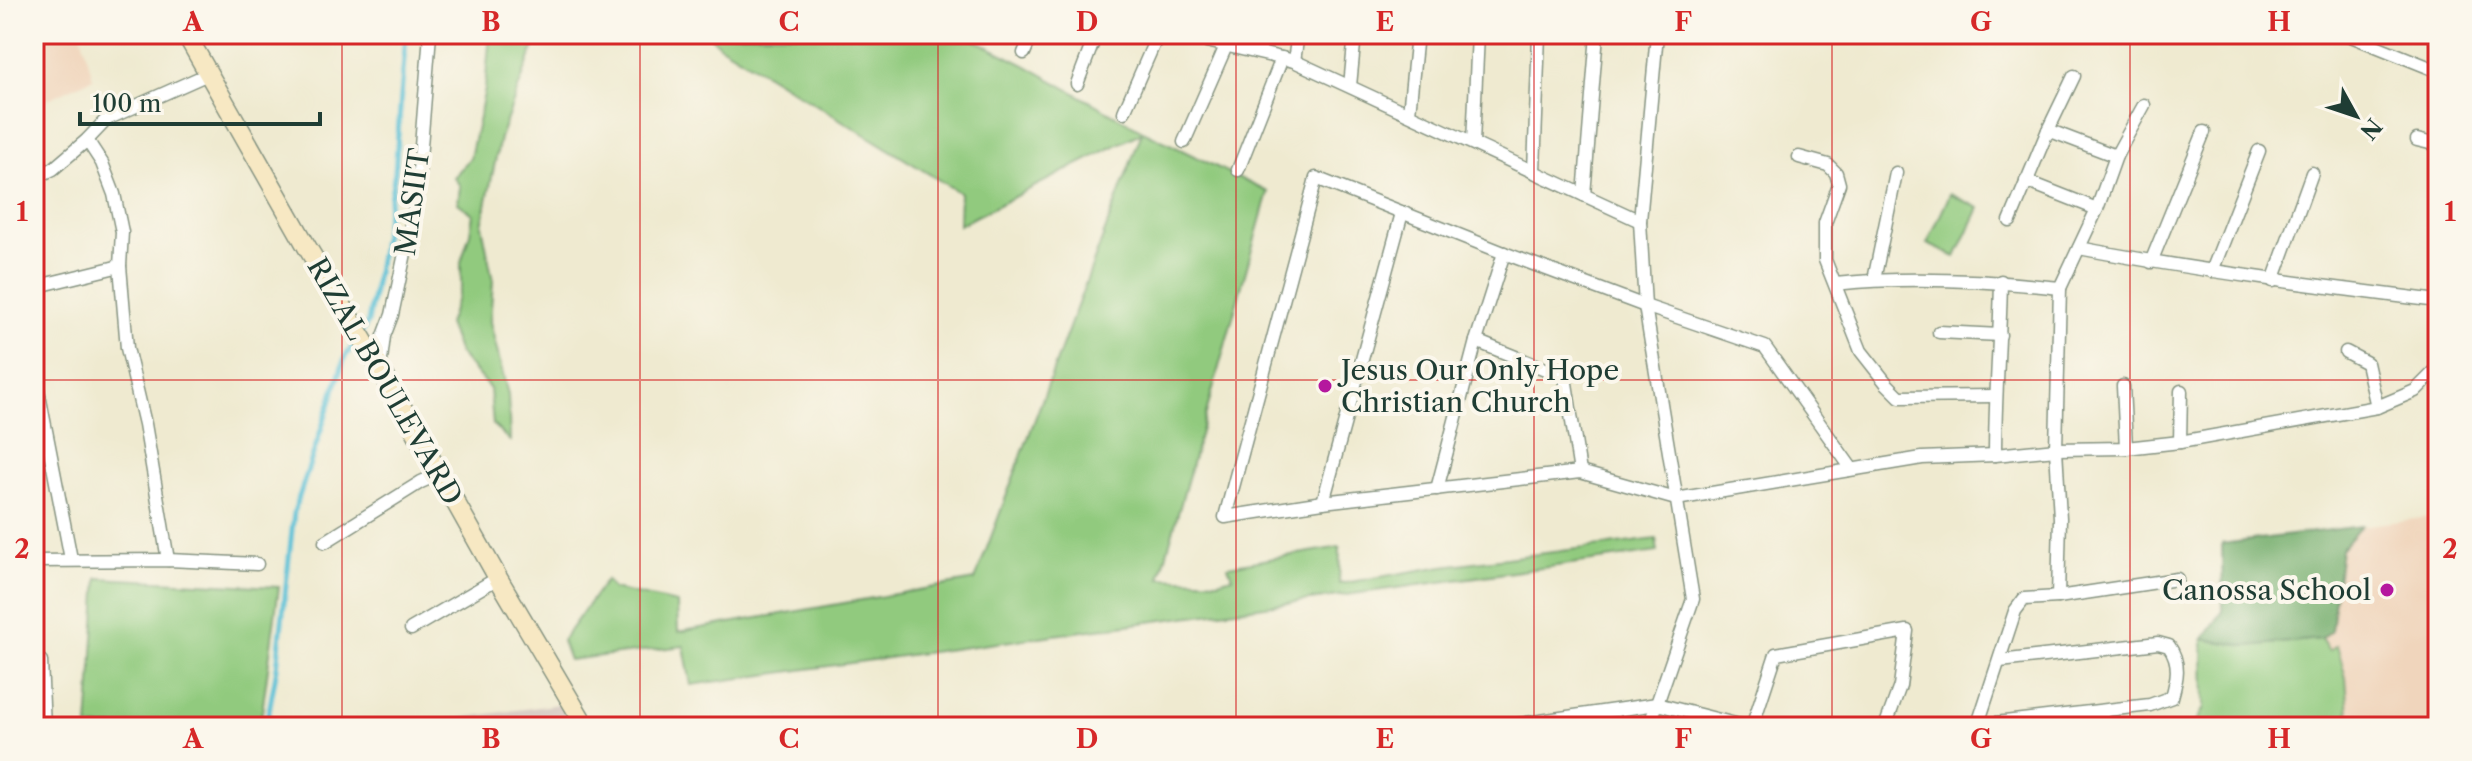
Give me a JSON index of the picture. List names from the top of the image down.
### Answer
{
  "streets": {
    "main road": ["RIZAL BOULEVARD"],
    "street": ["MASIIT"]
  },
  "crossings": [
    ["MASIIT", "RIZAL BOULEVARD"]
  ],
  "places": ["Jesus Our Only Hope Christian Church", "Canossa School"],
  "scale_bar": "100 m",
  "north": "bottom right",
  "grid": {
    "columns": [
      "A",
      "B",
      "C",
      "D",
      "E",
      "F",
      "G",
      "H"
    ],
    "rows": ["1", "2"]
  }
}
